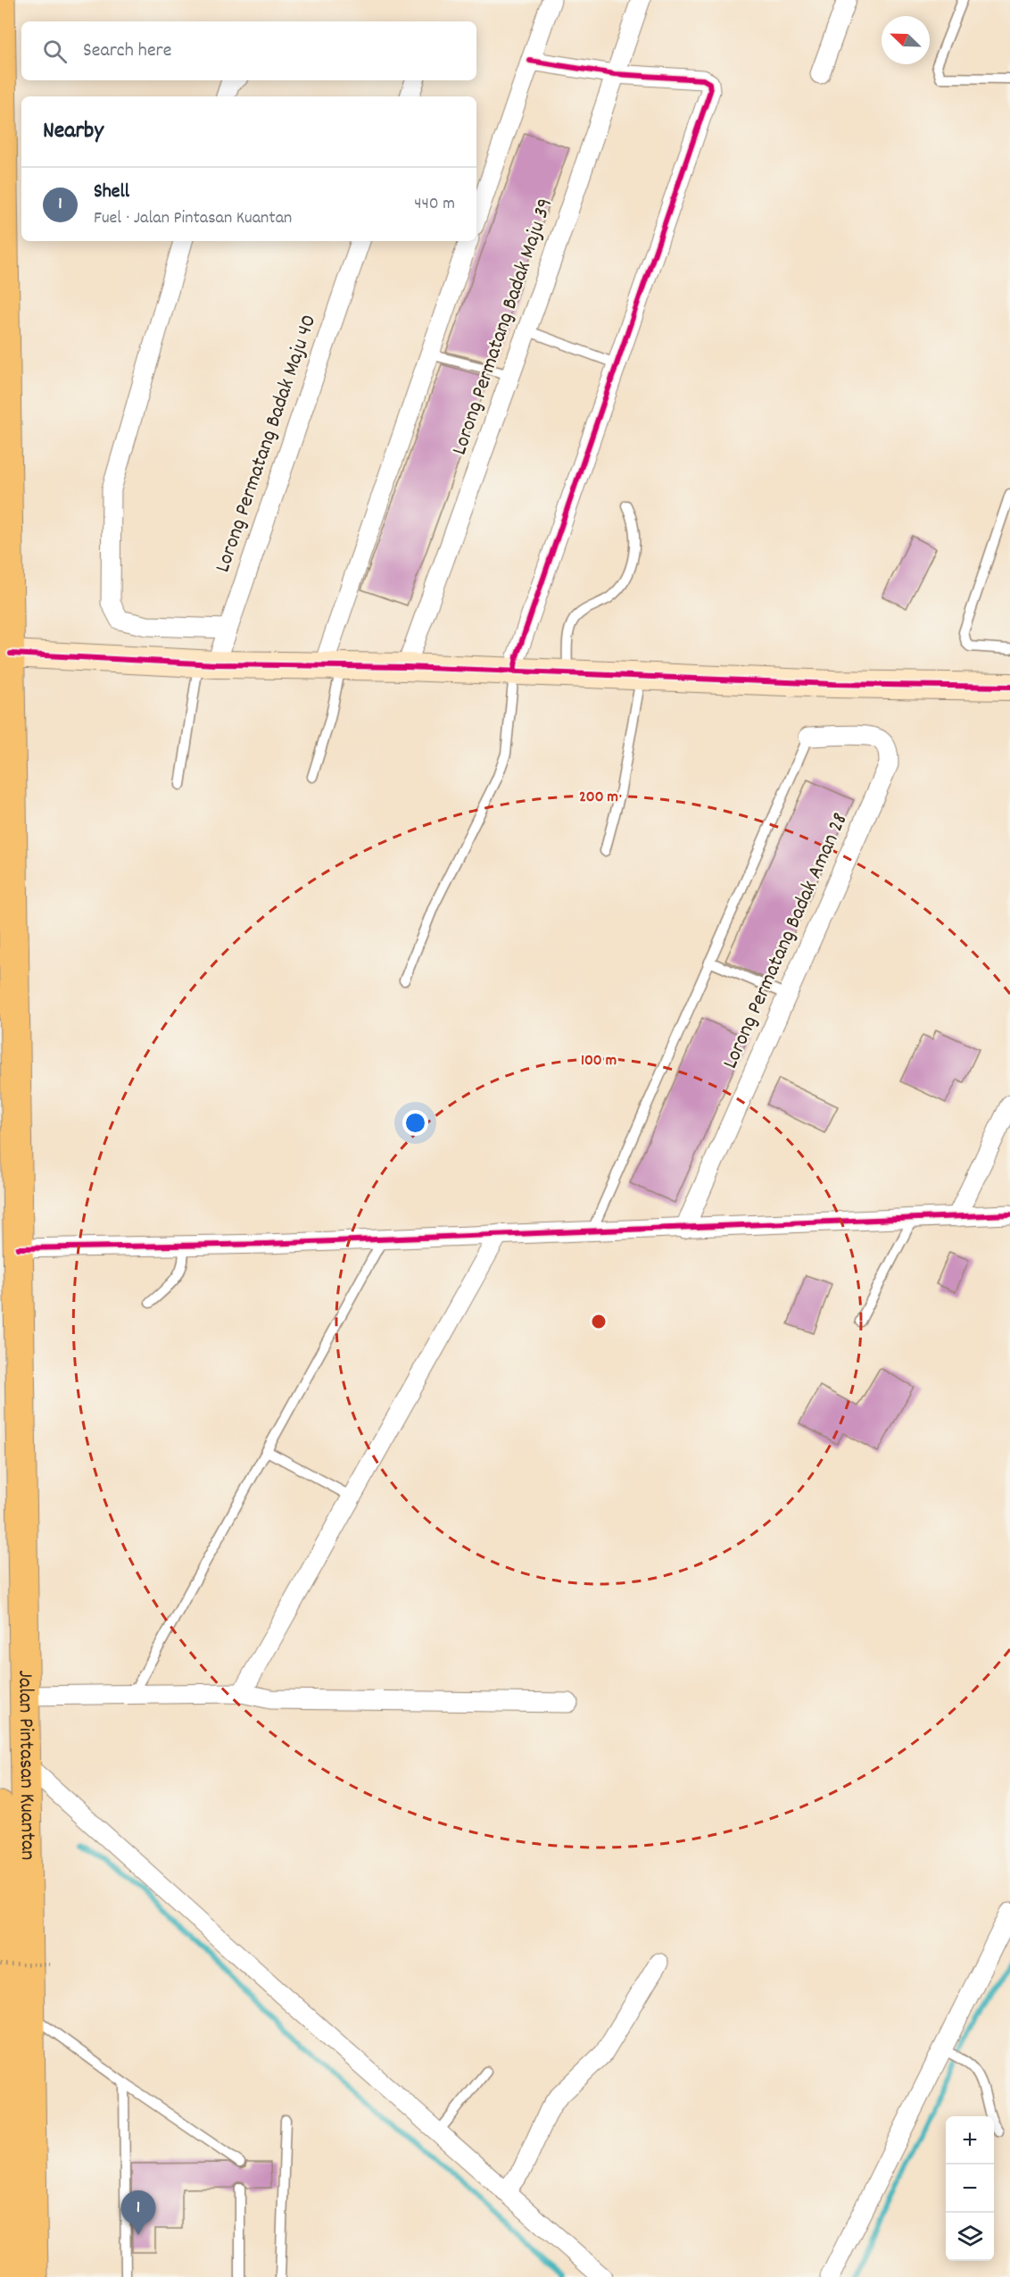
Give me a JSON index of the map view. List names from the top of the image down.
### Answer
{
  "streets": {
    "highway": ["Jalan Pintasan Kuantan"],
    "street": ["Lorong Permatang Badak Maju 39", "Lorong Permatang Badak Maju 40", "Lorong Permatang Badak Aman 28"]
  },
  "north": "top left",
  "page": {
    "search": "Search here",
    "heading": "Nearby",
    "list": [
      {
        "mark": "1",
        "name": "Shell",
        "note": "Fuel · Jalan Pintasan Kuantan",
        "value": "440 m"
      }
    ],
    "map_buttons": ["+", "−"],
    "pins": "1"
  },
  "rings": ["200 m", "100 m"]
}
